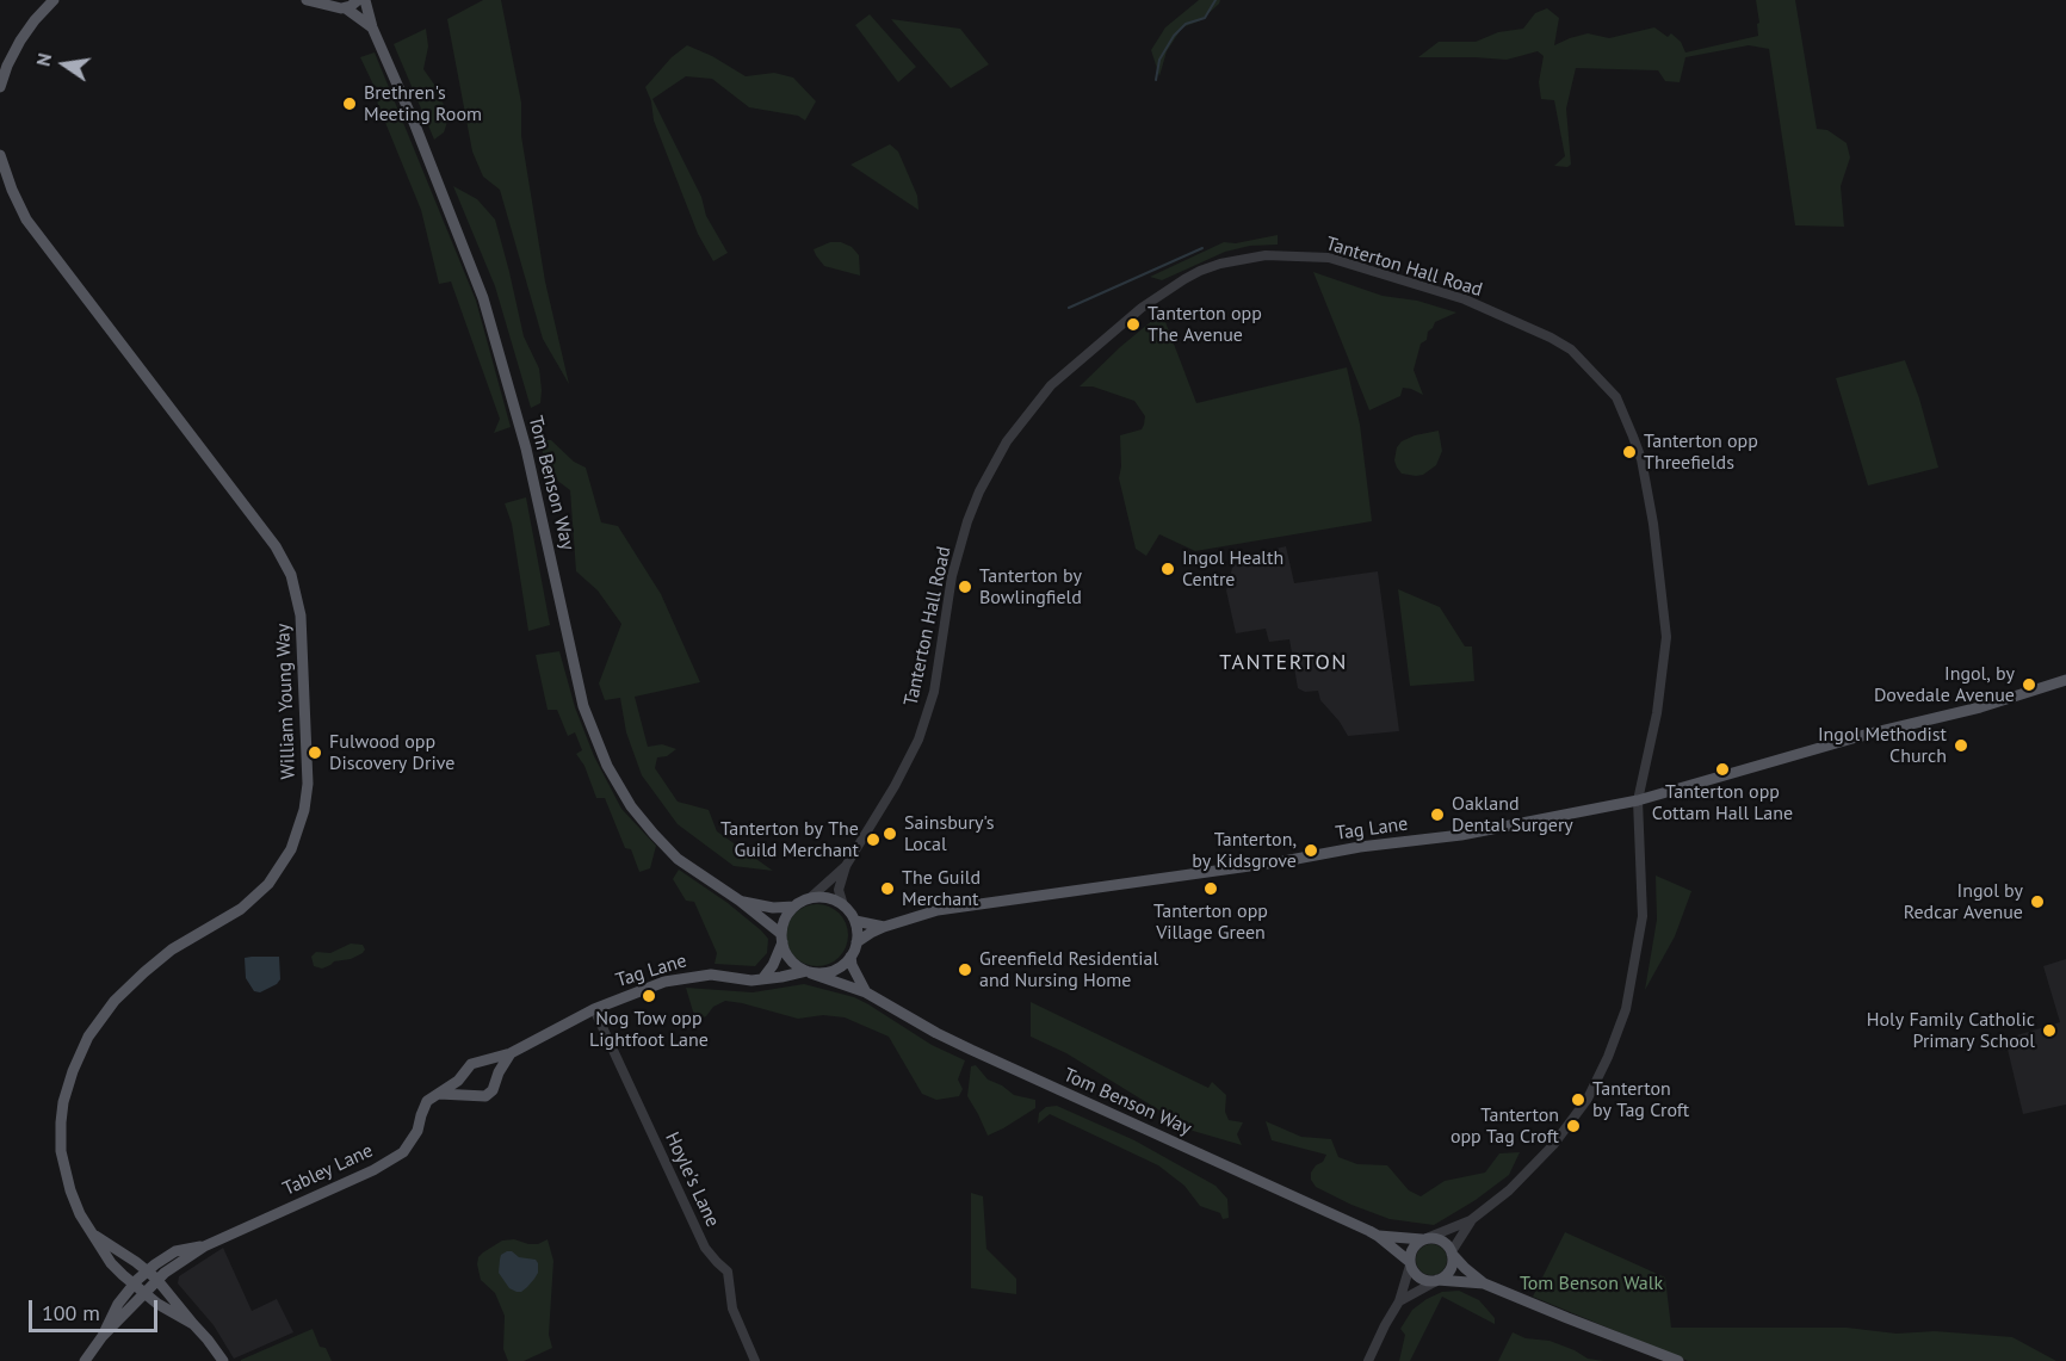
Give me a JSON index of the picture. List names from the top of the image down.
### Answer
{
  "streets": {
    "main road": [
      "Tom Benson Way",
      "William Young Way",
      "Tag Lane",
      "Tabley Lane"
    ],
    "street": ["Tanterton Hall Road", "Hoyle's Lane"]
  },
  "crossings": [
    ["Tanterton Hall Road", "Tom Benson Way"],
    ["Tanterton Hall Road", "Tag Lane"],
    ["Tom Benson Way", "Tag Lane"],
    ["William Young Way", "Tabley Lane"],
    ["Tag Lane", "Tabley Lane"],
    ["Tag Lane", "Hoyle's Lane"],
    ["Tabley Lane", "Hoyle's Lane"]
  ],
  "districts": ["TANTERTON"],
  "parks": ["Tom Benson Walk"],
  "places": [
    "Brethren's Meeting Room",
    "Tanterton opp The Avenue",
    "Tanterton opp Threefields",
    "Ingol Health Centre",
    "Tanterton by Bowlingfield",
    "Ingol, by Dovedale Avenue",
    "Ingol Methodist Church",
    "Fulwood opp Discovery Drive",
    "Tanterton opp Cottam Hall Lane",
    "Oakland Dental Surgery",
    "Sainsbury's Local",
    "Tanterton by The Guild Merchant",
    "Tanterton, by Kidsgrove",
    "The Guild Merchant",
    "Tanterton opp Village Green",
    "Ingol by Redcar Avenue",
    "Greenfield Residential and Nursing Home",
    "Nog Tow opp Lightfoot Lane",
    "Holy Family Catholic Primary School",
    "Tanterton by Tag Croft",
    "Tanterton opp Tag Croft"
  ],
  "scale_bar": "100 m",
  "north": "left"
}
